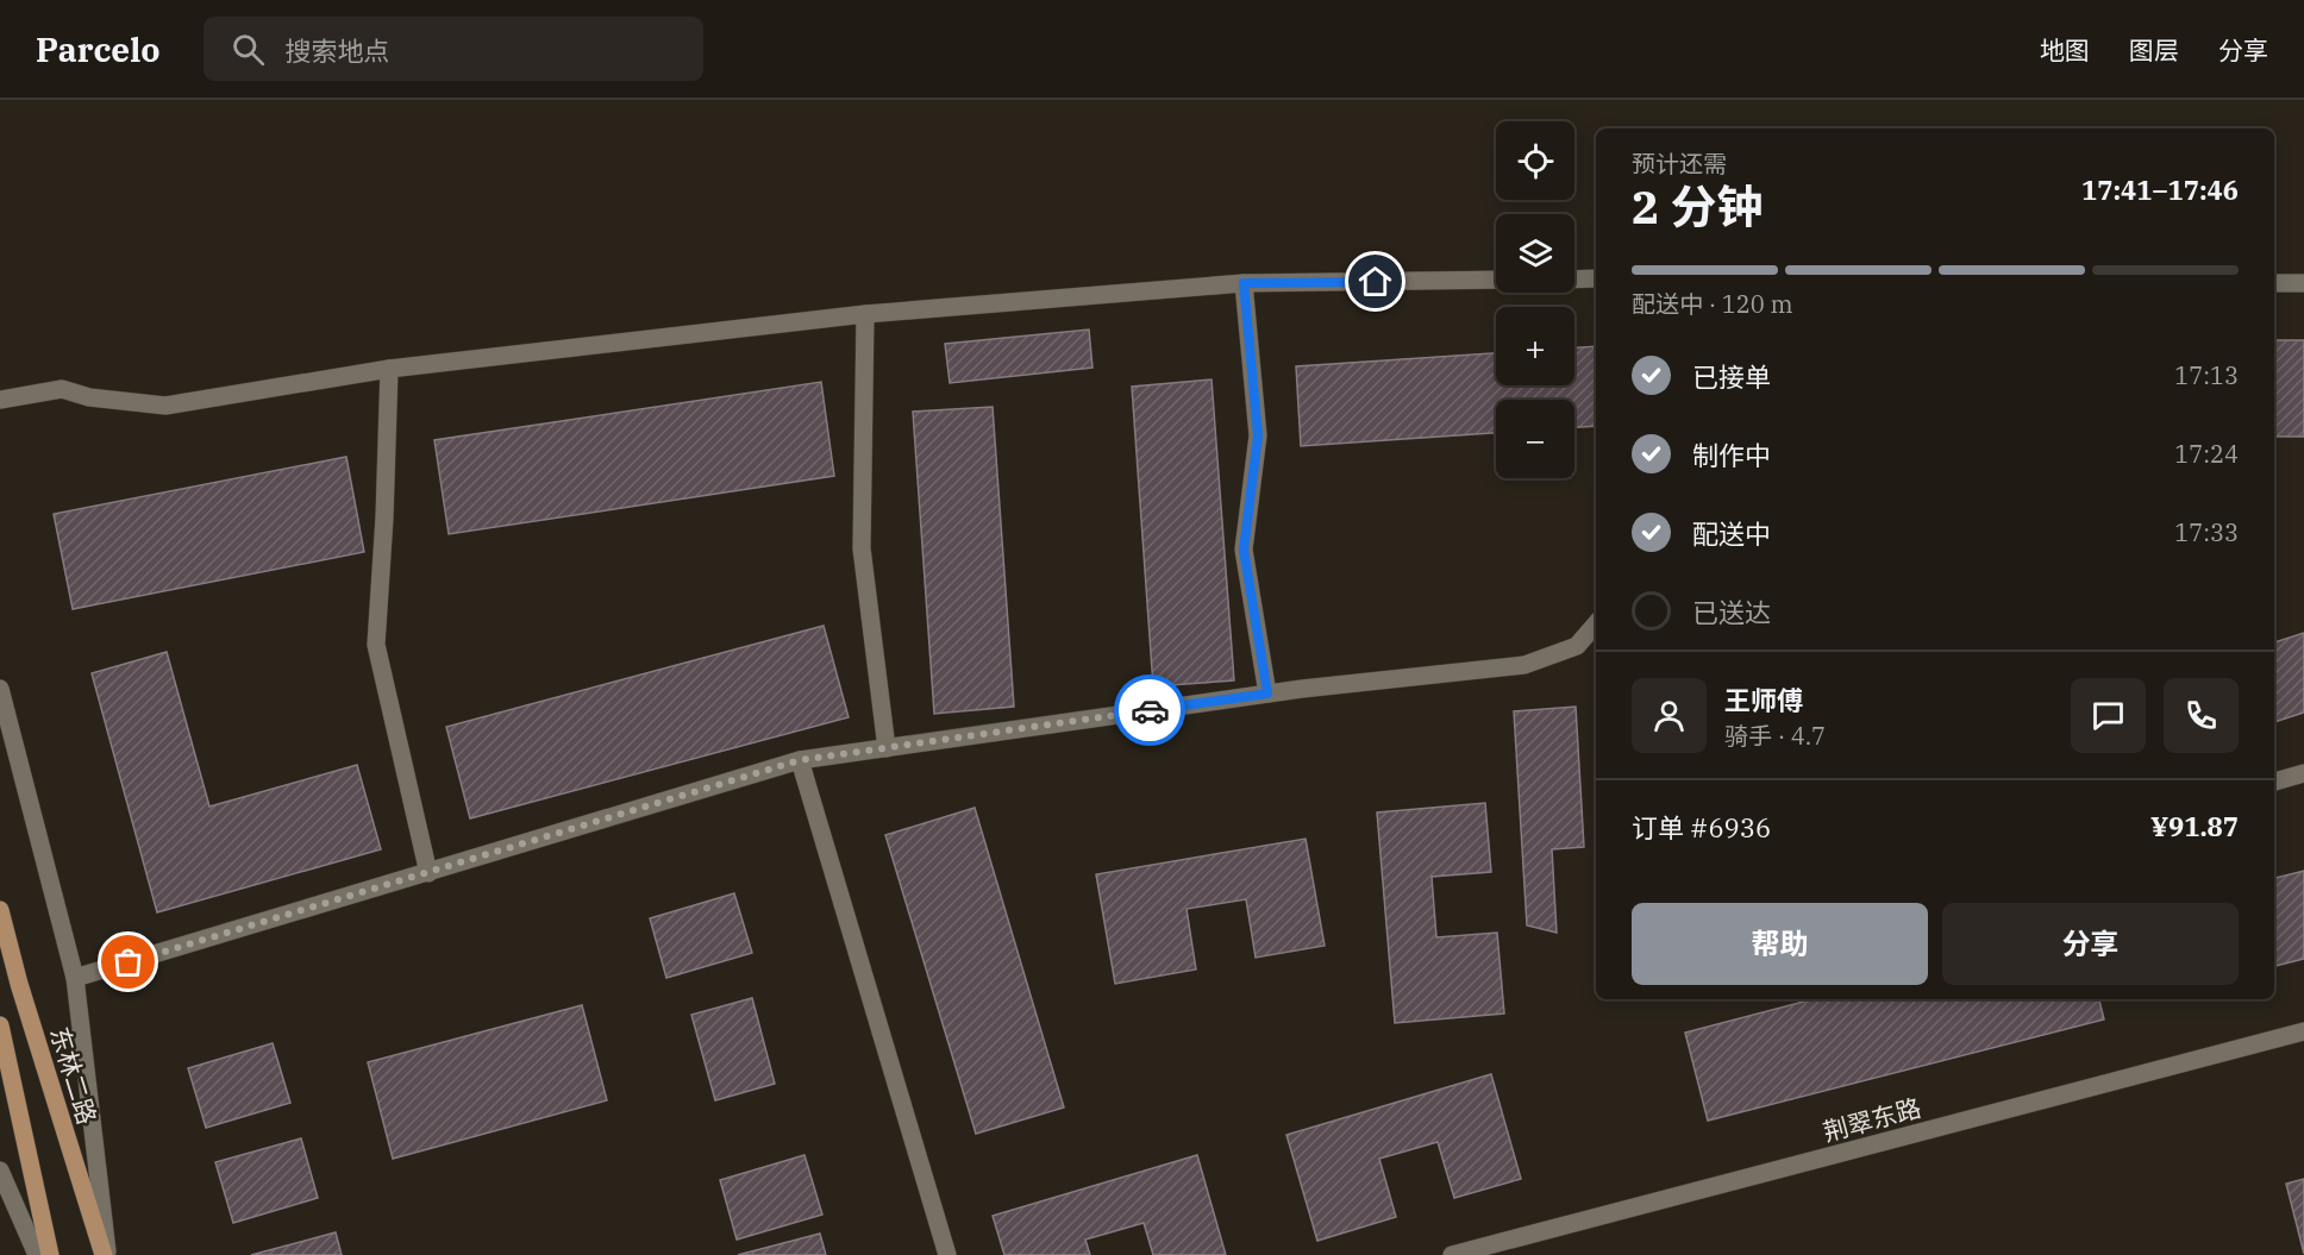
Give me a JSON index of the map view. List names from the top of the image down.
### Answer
{
  "streets": {
    "main road": ["东林二路"],
    "street": ["荆翠东路"]
  },
  "page": {
    "header": "Parcelo",
    "search": "搜索地点",
    "nav": ["地图", "图层", "分享"],
    "map_buttons": ["+", "−"],
    "heading": ["2 分钟", "预计还需", "17:41–17:46"],
    "panel": [
      "王师傅",
      "骑手 · 4.7",
      "订单 #6936",
      "¥91.87"
    ],
    "bar": "配送中 · 120 m",
    "list": [
      ["已接单", "17:13"],
      ["制作中", "17:24"],
      ["配送中", "17:33"],
      "已送达"
    ],
    "buttons": ["帮助", "分享"]
  }
}
